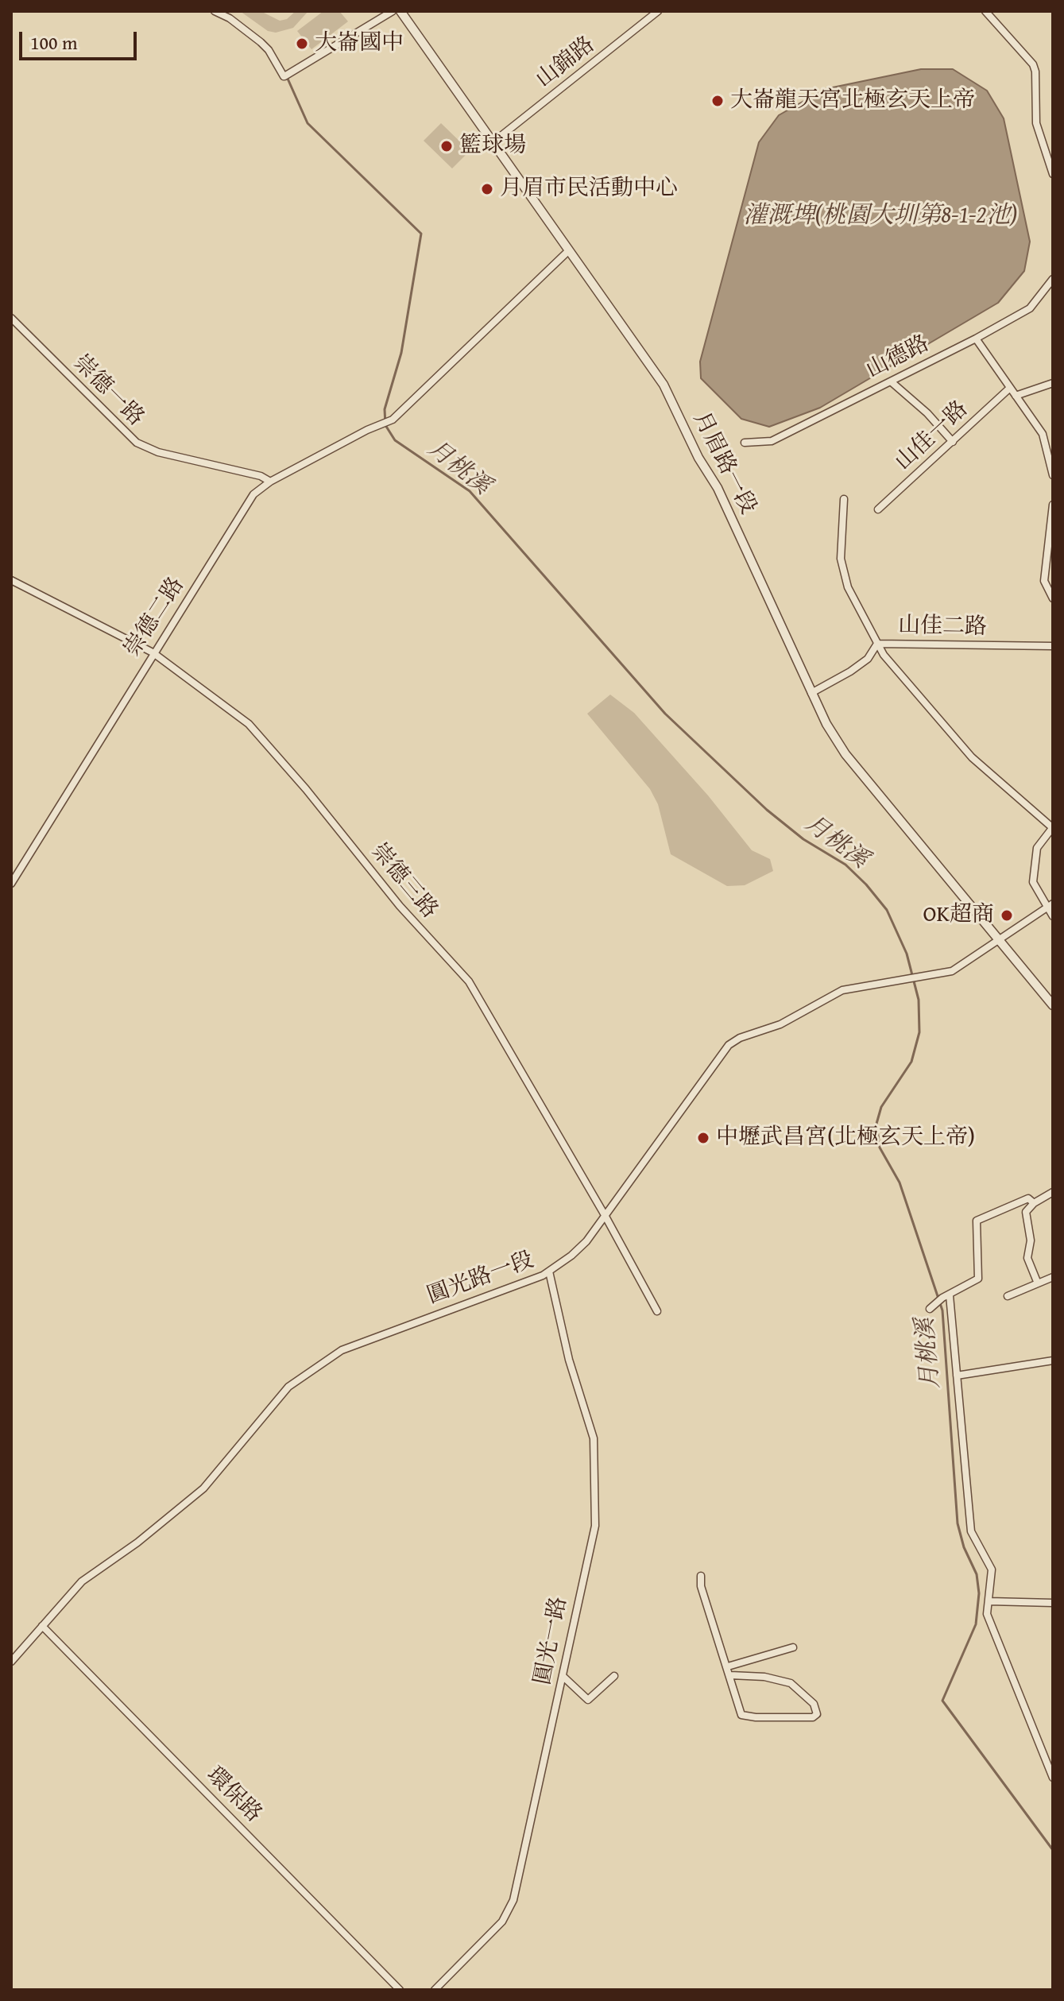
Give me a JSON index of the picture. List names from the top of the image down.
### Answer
{
  "streets": {
    "street": [
      "山錦路",
      "山德路",
      "崇德一路",
      "山佳一路",
      "月眉路一段",
      "崇德二路",
      "山佳二路",
      "崇德三路",
      "圓光路一段",
      "圓光一路",
      "環保路"
    ]
  },
  "crossings": [
    ["山錦路", "月眉路一段"],
    ["崇德一路", "崇德二路"],
    ["月眉路一段", "崇德二路"],
    ["月眉路一段", "山佳二路"],
    ["月眉路一段", "圓光路一段"],
    ["崇德二路", "崇德三路"],
    ["崇德三路", "圓光路一段"],
    ["圓光路一段", "圓光一路"],
    ["圓光路一段", "環保路"]
  ],
  "water": ["灌溉埤(桃園大圳第8-1-2池)", "月桃溪"],
  "places": [
    "大崙國中",
    "大崙龍天宮北極玄天上帝",
    "籃球場",
    "月眉市民活動中心",
    "OK超商",
    "中壢武昌宮(北極玄天上帝)"
  ],
  "scale_bar": "100 m"
}
